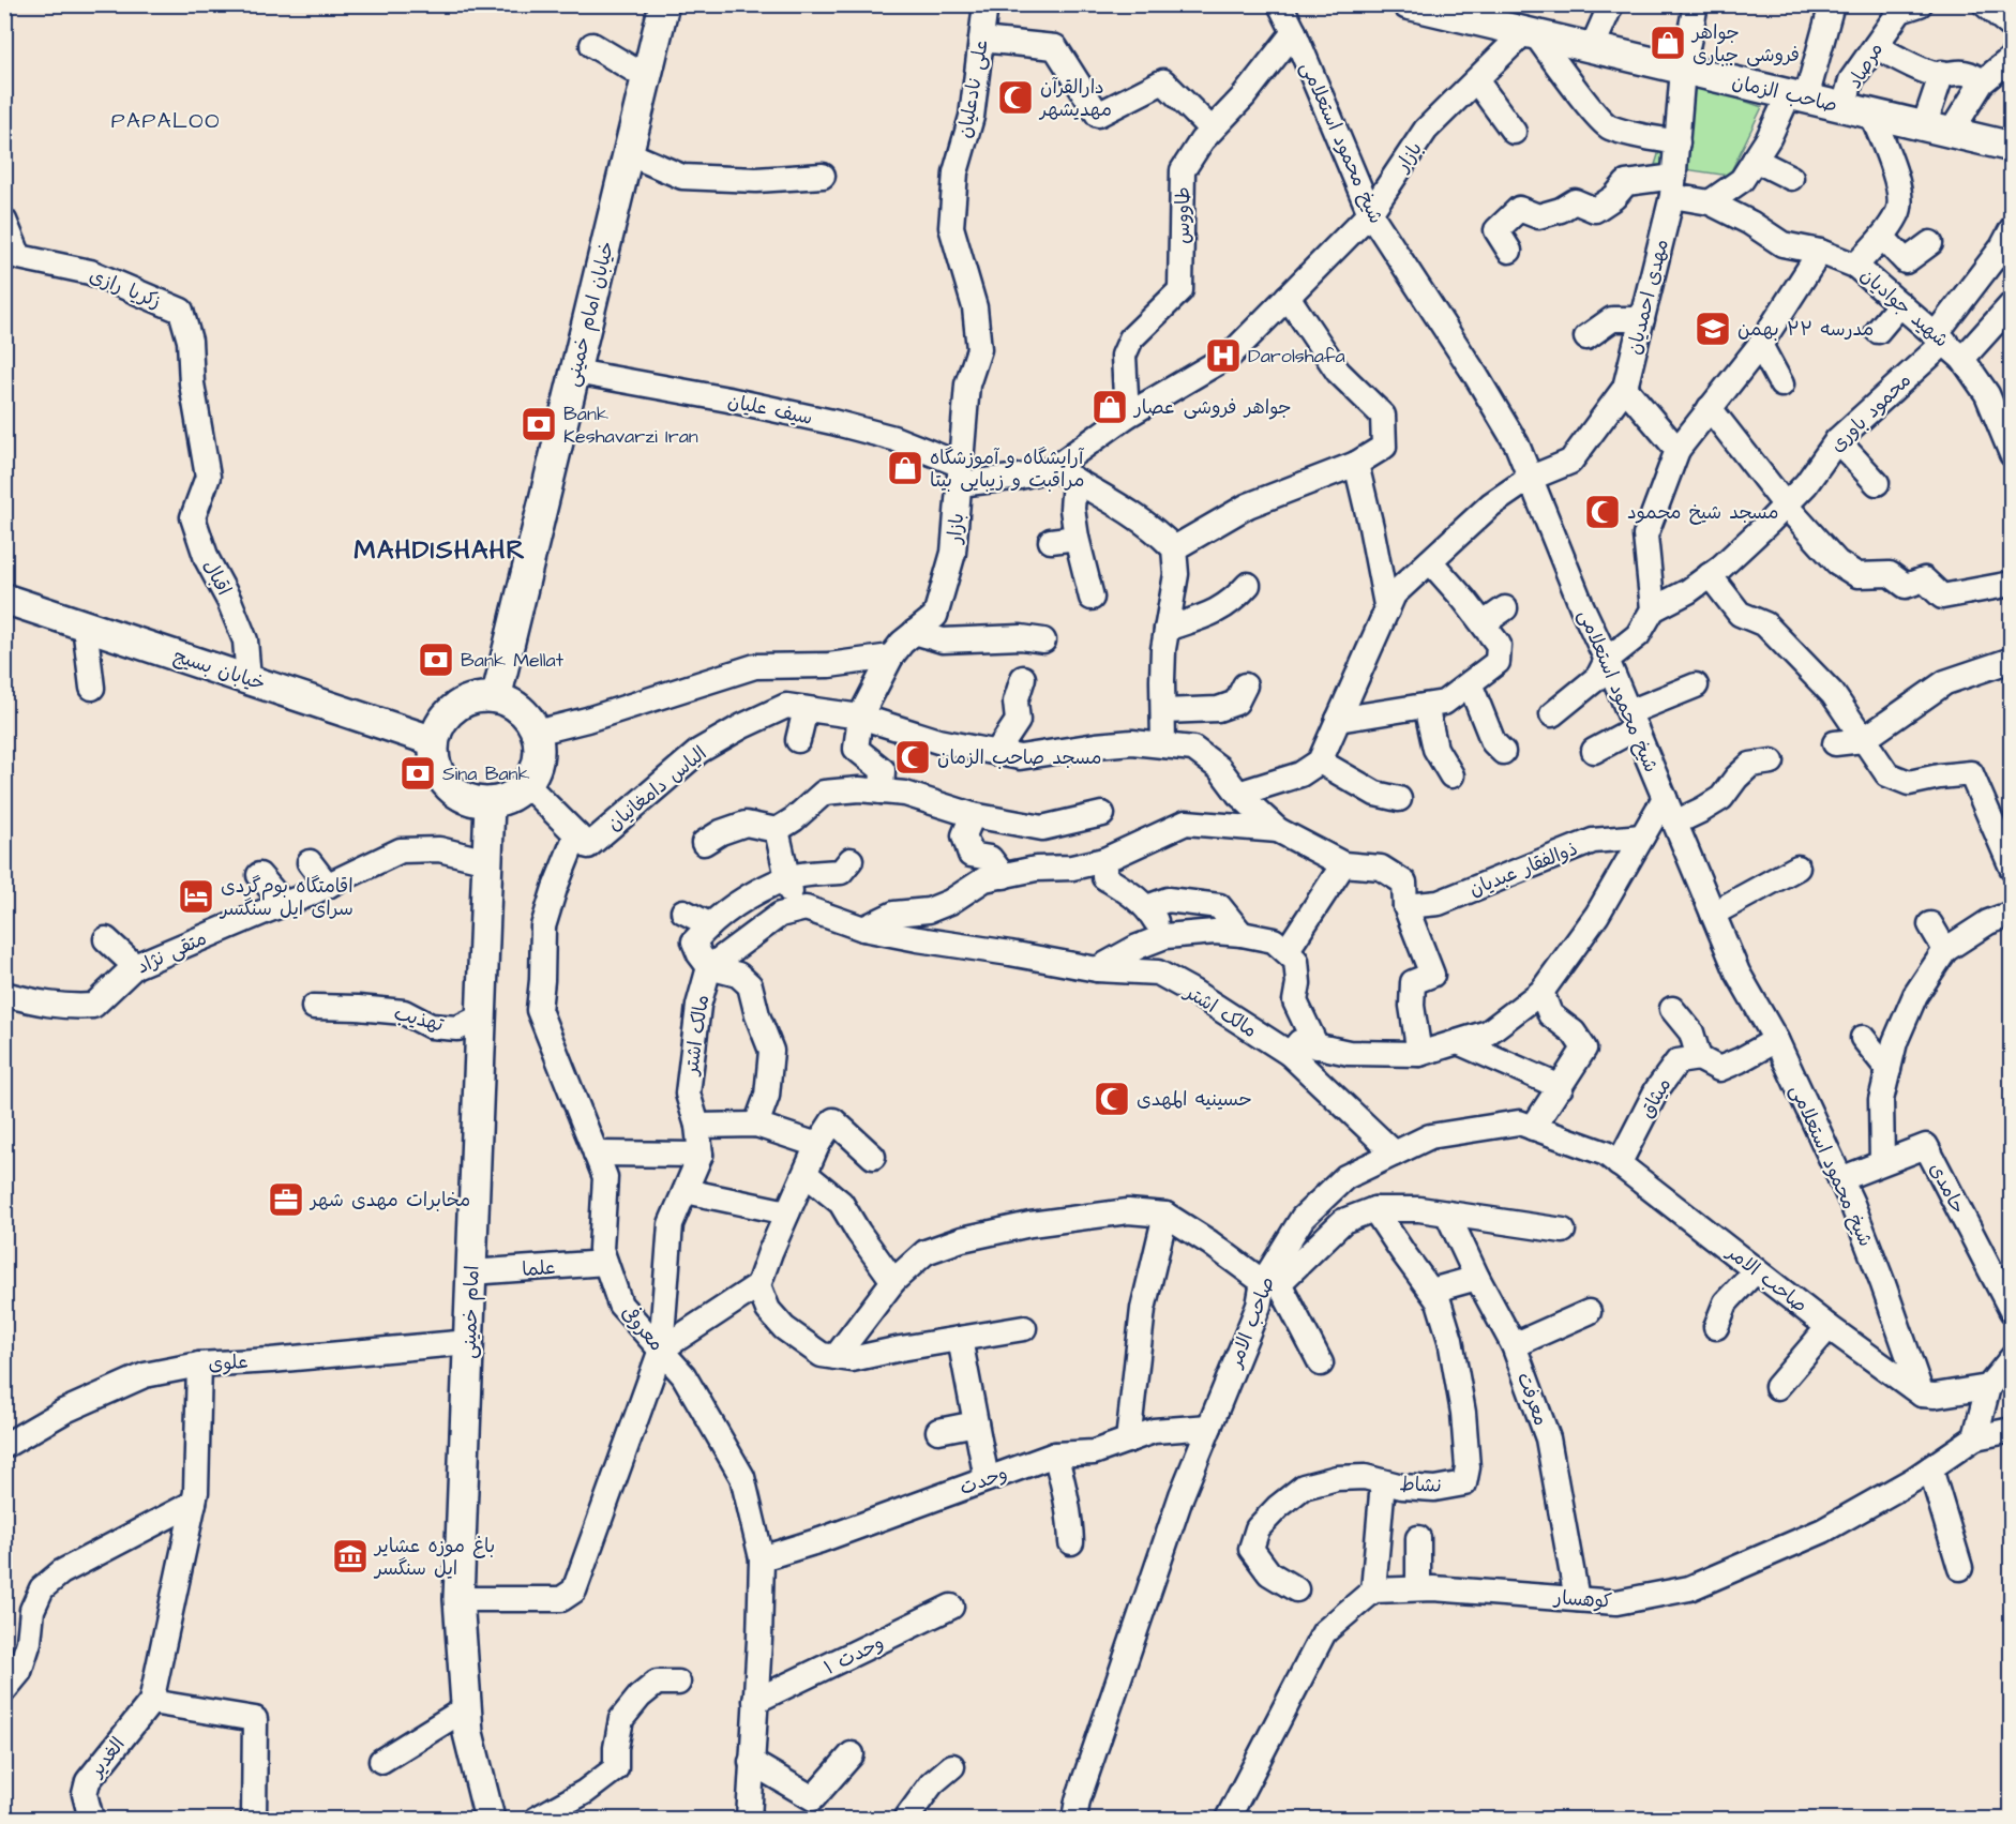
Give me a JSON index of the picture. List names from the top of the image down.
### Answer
{
  "streets": {
    "street": [
      "مرصاد",
      "علی نادعلیان",
      "صاحب الزمان",
      "شیخ محمود استعلامی",
      "بازار",
      "طاووس",
      "زکریا رازی",
      "مهدی احمدیان",
      "شهید جوادیان",
      "خیابان امام خمینی",
      "سیف علیان",
      "محمود باوری",
      "اقبال",
      "خیابان بسیج",
      "الیاس دامغانیان",
      "ذوالفقار عبدیان",
      "متقی نژاد",
      "مالک اشتر",
      "تهذیب",
      "میثاق",
      "حامدی",
      "علما",
      "صاحب الامر",
      "امام خمینی",
      "معروفی",
      "علوی",
      "معرفت",
      "وحدت",
      "نشاط",
      "کوهسار",
      "وحدت ۱",
      "الغدیر"
    ]
  },
  "crossings": [
    ["مرصاد", "صاحب الزمان"],
    ["علی نادعلیان", "بازار"],
    ["علی نادعلیان", "سیف علیان"],
    ["صاحب الزمان", "بازار"],
    ["صاحب الزمان", "مهدی احمدیان"],
    ["شیخ محمود استعلامی", "بازار"],
    ["شیخ محمود استعلامی", "طاووس"],
    ["شیخ محمود استعلامی", "مهدی احمدیان"],
    ["شیخ محمود استعلامی", "حامدی"],
    ["شیخ محمود استعلامی", "صاحب الامر"],
    ["بازار", "طاووس"],
    ["بازار", "سیف علیان"],
    ["بازار", "الیاس دامغانیان"],
    ["زکریا رازی", "اقبال"],
    ["مهدی احمدیان", "شهید جوادیان"],
    ["شهید جوادیان", "محمود باوری"],
    ["خیابان امام خمینی", "سیف علیان"],
    ["خیابان امام خمینی", "خیابان بسیج"],
    ["خیابان امام خمینی", "امام خمینی"],
    ["اقبال", "خیابان بسیج"],
    ["خیابان بسیج", "امام خمینی"],
    ["الیاس دامغانیان", "ذوالفقار عبدیان"],
    ["الیاس دامغانیان", "معروفی"],
    ["متقی نژاد", "امام خمینی"],
    ["مالک اشتر", "صاحب الامر"],
    ["مالک اشتر", "امام خمینی"],
    ["مالک اشتر", "معروفی"],
    ["تهذیب", "امام خمینی"],
    ["میثاق", "صاحب الامر"],
    ["علما", "امام خمینی"],
    ["علما", "معروفی"],
    ["صاحب الامر", "وحدت"],
    ["امام خمینی", "علوی"],
    ["معروفی", "وحدت"],
    ["معروفی", "وحدت ۱"],
    ["معرفت", "کوهسار"]
  ],
  "districts": ["PAPALOO", "MAHDISHAHR"],
  "places": {
    "shop": ["جواهر فروشی جباری", "جواهر فروشی عصار", "آرایشگاه و آموزشگاه مراقبت و زیبایی بیتا"],
    "mosque": [
      "دارالقرآن مهدیشهر",
      "مسجد شیخ محمود",
      "مسجد صاحب الزمان",
      "حسینیه المهدی"
    ],
    "school or university": ["مدرسه ۲۲ بهمن"],
    "hospital": ["Darolshafa"],
    "bank": ["Bank Keshavarzi Iran", "Bank Mellat", "Sina Bank"],
    "hotel": ["اقامتگاه بوم‌گردی سرای ایل سنگسر"],
    "office": ["مخابرات مهدی شهر"],
    "museum": ["باغ موزه عشایر ایل سنگسر"]
  }
}
